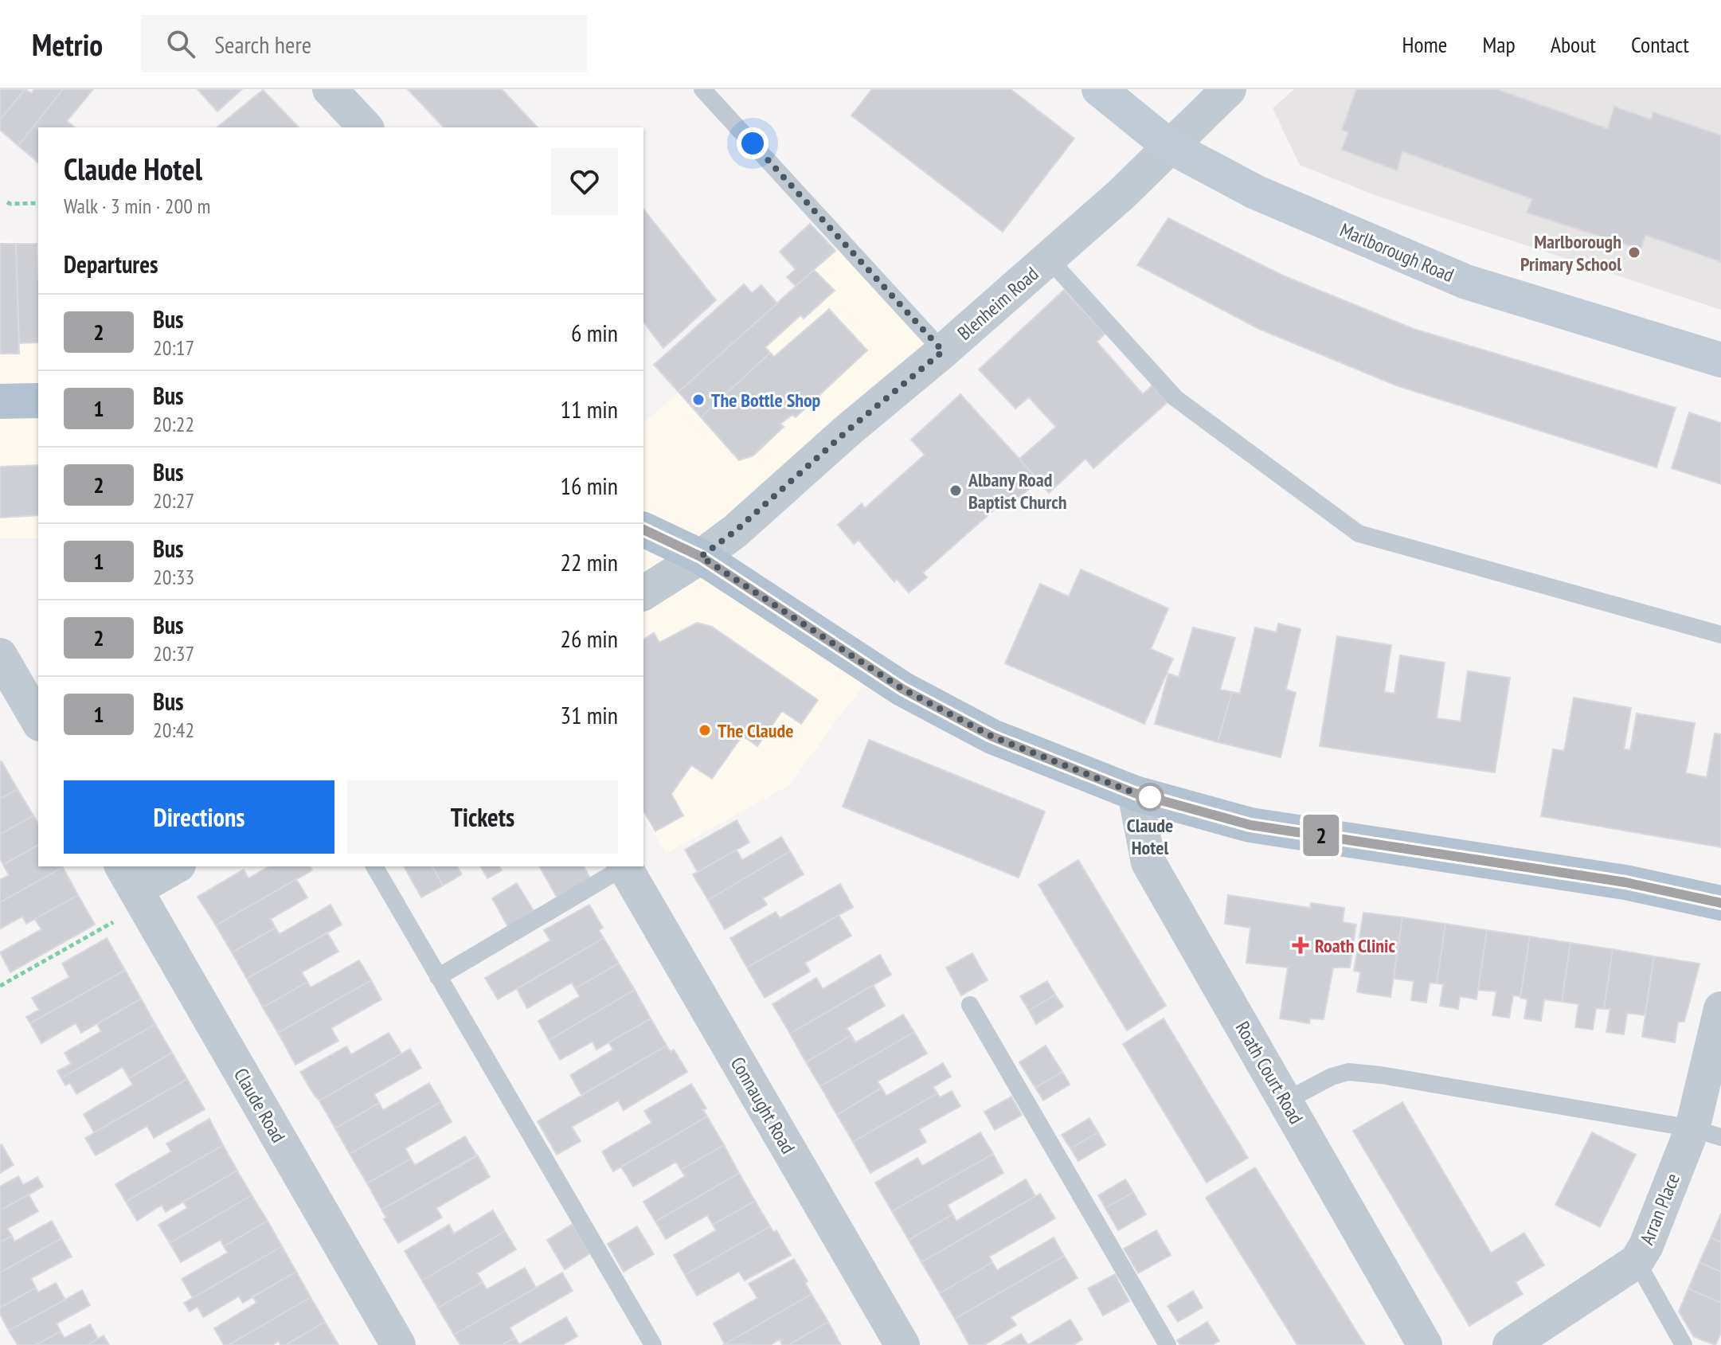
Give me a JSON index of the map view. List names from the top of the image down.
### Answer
{
  "streets": {
    "street": [
      "Marlborough Road",
      "Blenheim Road",
      "Roath Court Road",
      "Claude Road",
      "Connaught Road",
      "Arran Place"
    ]
  },
  "crossings": [
    ["Marlborough Road", "Blenheim Road"]
  ],
  "places": {
    "other": [
      "Marlborough Primary School",
      "The Bottle Shop",
      "Albany Road Baptist Church",
      "The Claude",
      "Claude Hotel"
    ],
    "health": ["Roath Clinic"]
  },
  "lines": ["bus line 2"],
  "page": {
    "header": "Metrio",
    "search": "Search here",
    "nav": [
      "Home",
      "Map",
      "About",
      "Contact"
    ],
    "on_map": "2",
    "heading": [
      ["Claude Hotel", "Walk · 3 min · 200 m"],
      "Departures"
    ],
    "list": [
      {
        "mark": "2",
        "name": "Bus",
        "note": "20:17",
        "value": "6 min"
      },
      {
        "mark": "1",
        "name": "Bus",
        "note": "20:22",
        "value": "11 min"
      },
      {
        "mark": "2",
        "name": "Bus",
        "note": "20:27",
        "value": "16 min"
      },
      {
        "mark": "1",
        "name": "Bus",
        "note": "20:33",
        "value": "22 min"
      },
      {
        "mark": "2",
        "name": "Bus",
        "note": "20:37",
        "value": "26 min"
      },
      {
        "mark": "1",
        "name": "Bus",
        "note": "20:42",
        "value": "31 min"
      }
    ],
    "buttons": ["Directions", "Tickets"]
  }
}
